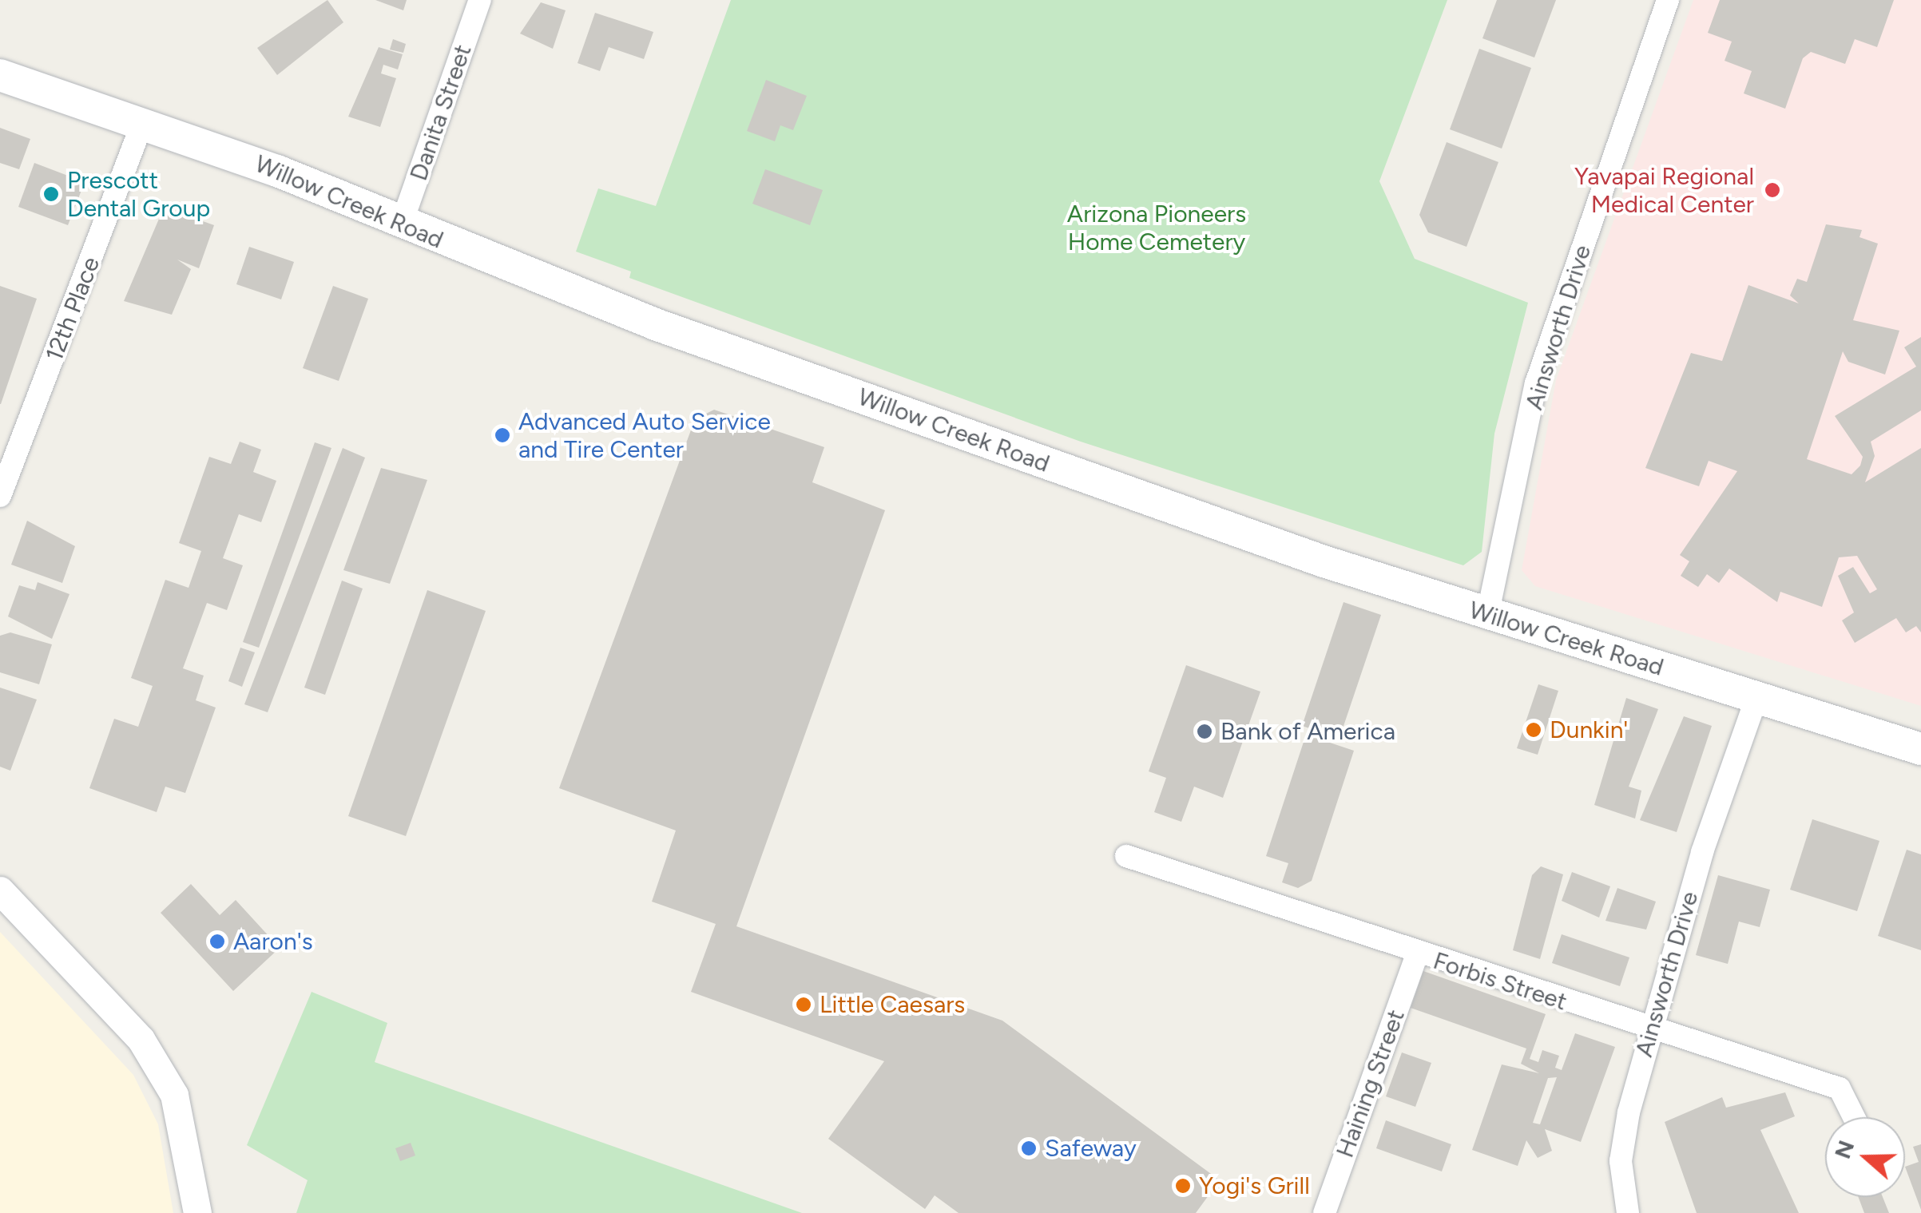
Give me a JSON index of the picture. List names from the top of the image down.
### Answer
{
  "streets": {
    "main road": ["Willow Creek Road"],
    "street": [
      "Danita Street",
      "12th Place",
      "Ainsworth Drive",
      "Forbis Street",
      "Haining Street"
    ]
  },
  "crossings": [
    ["Danita Street", "Willow Creek Road"],
    ["Willow Creek Road", "12th Place"],
    ["Willow Creek Road", "Ainsworth Drive"],
    ["Ainsworth Drive", "Forbis Street"],
    ["Forbis Street", "Haining Street"]
  ],
  "parks": ["Arizona Pioneers Home Cemetery"],
  "places": [
    "Yavapai Regional Medical Center",
    "Prescott Dental Group",
    "Advanced Auto Service and Tire Center",
    "Dunkin'",
    "Bank of America",
    "Aaron's",
    "Little Caesars",
    "Safeway",
    "Yogi's Grill"
  ],
  "north": "left"
}
